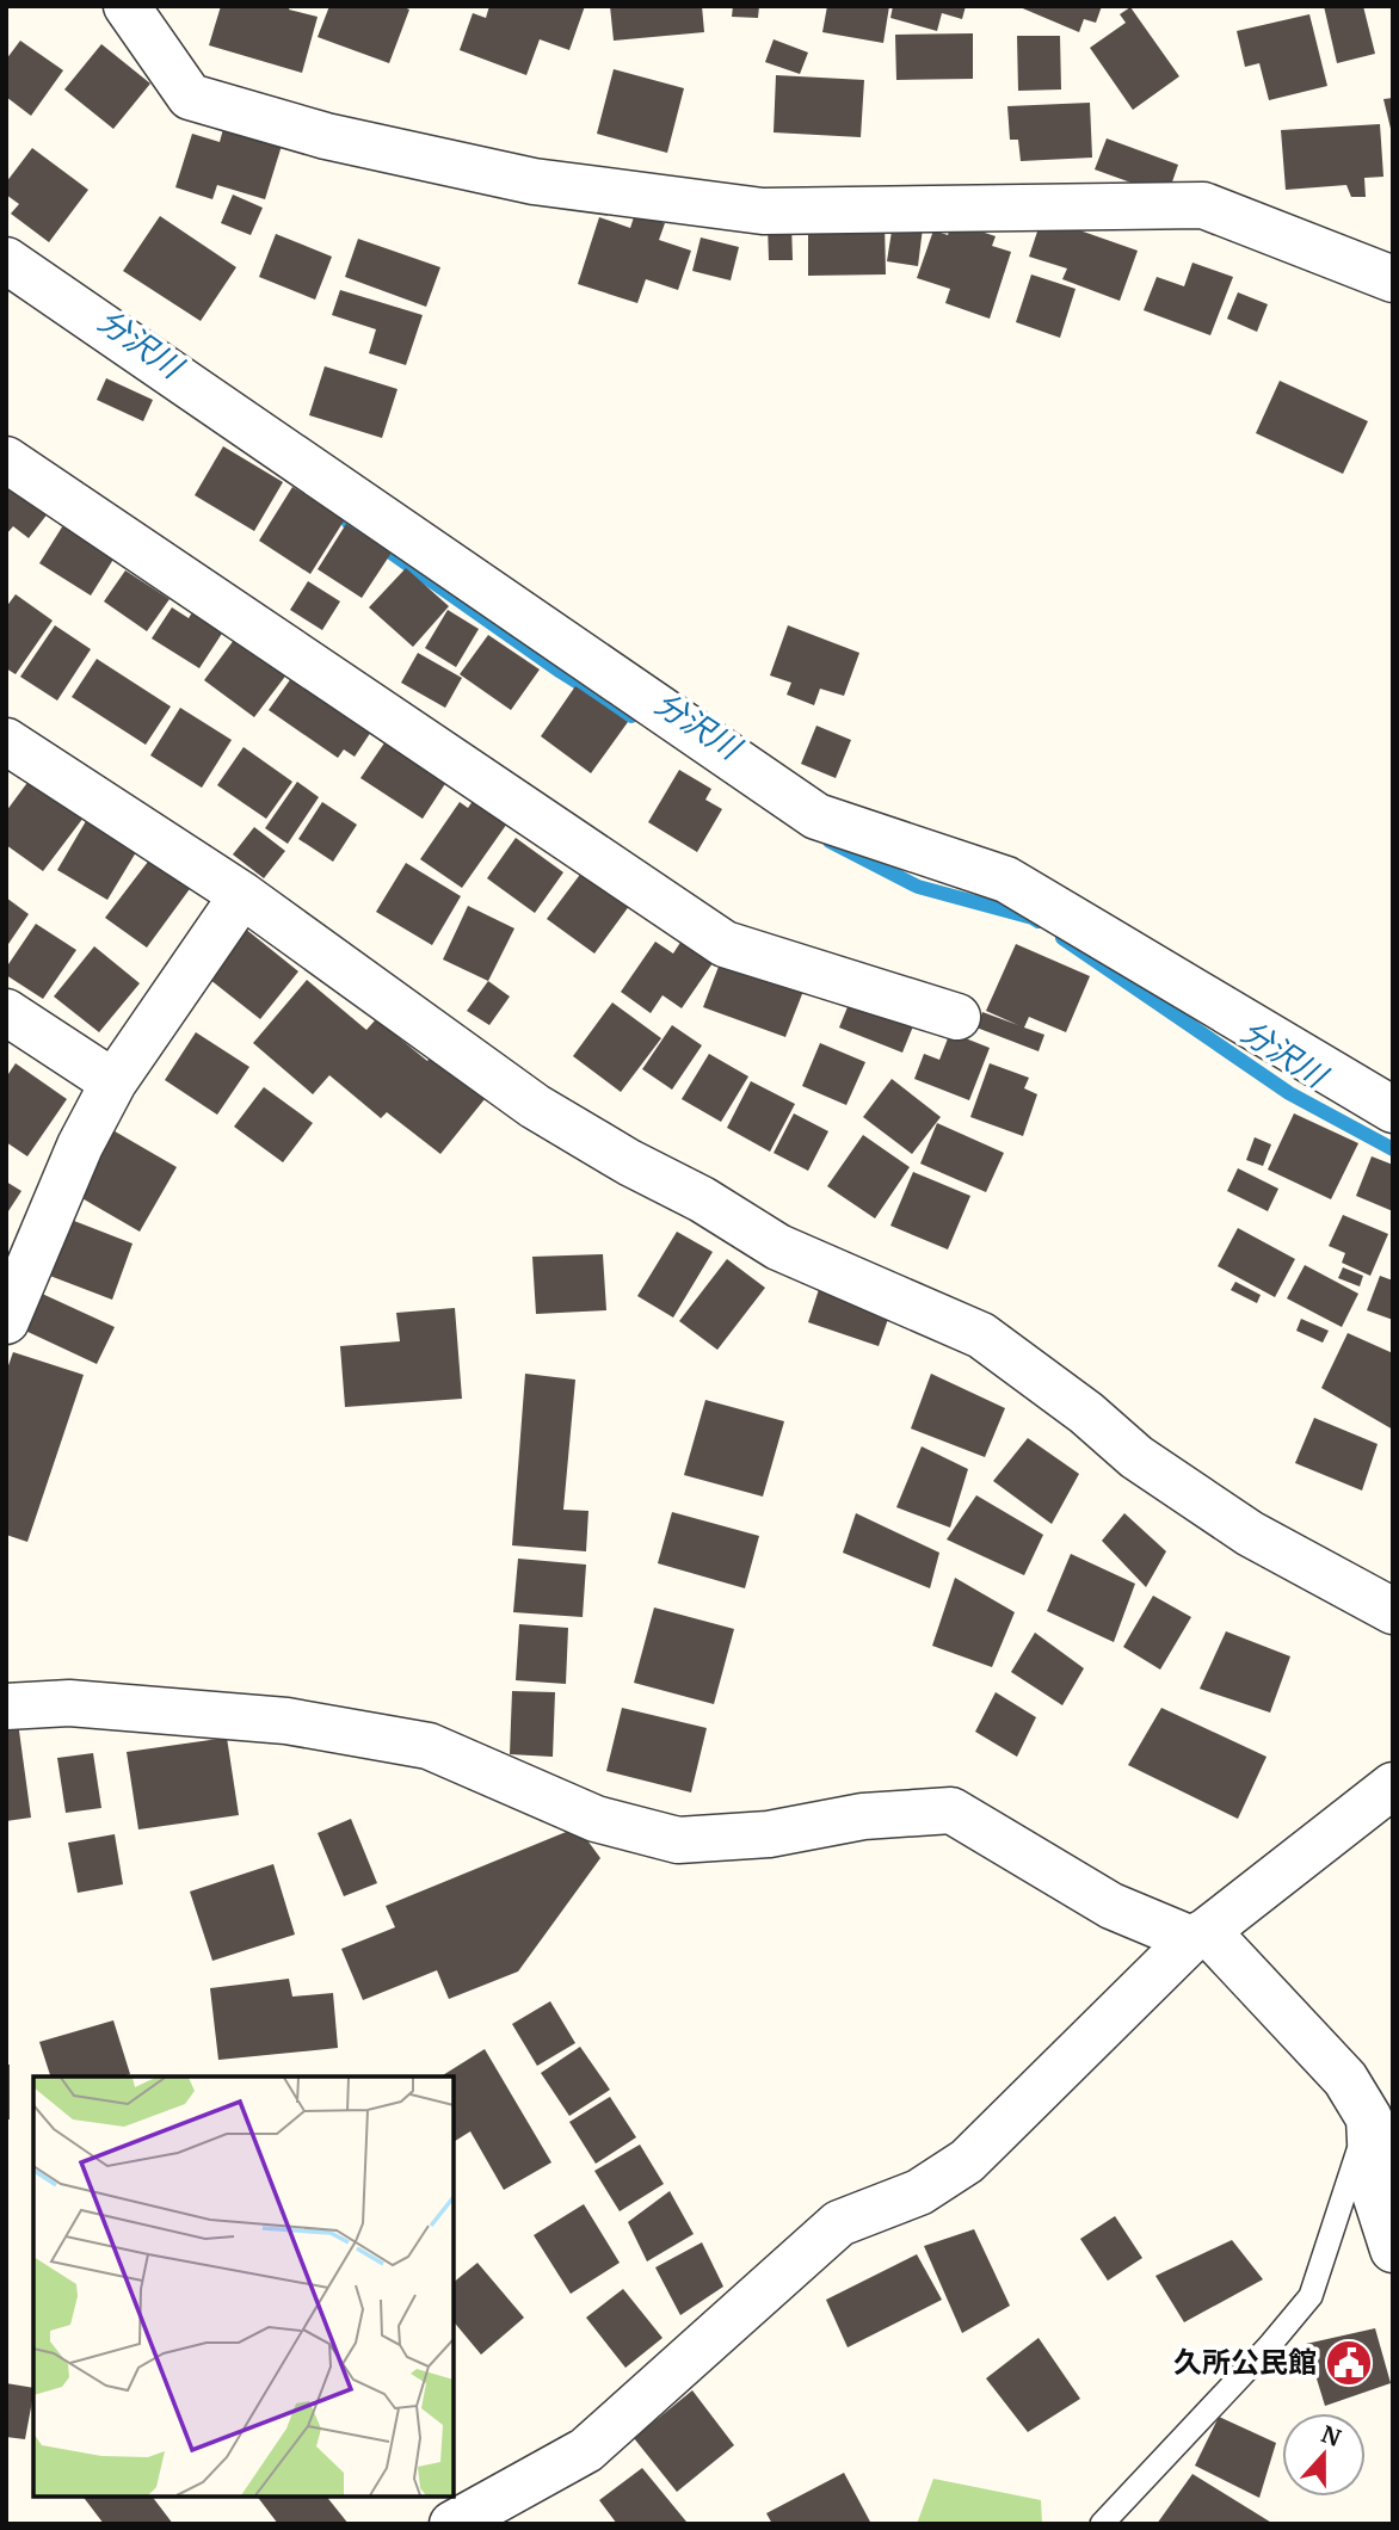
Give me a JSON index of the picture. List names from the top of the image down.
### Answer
{
  "water": ["分沢川"],
  "places": {
    "public building": ["久所公民館"]
  },
  "north": "top"
}
